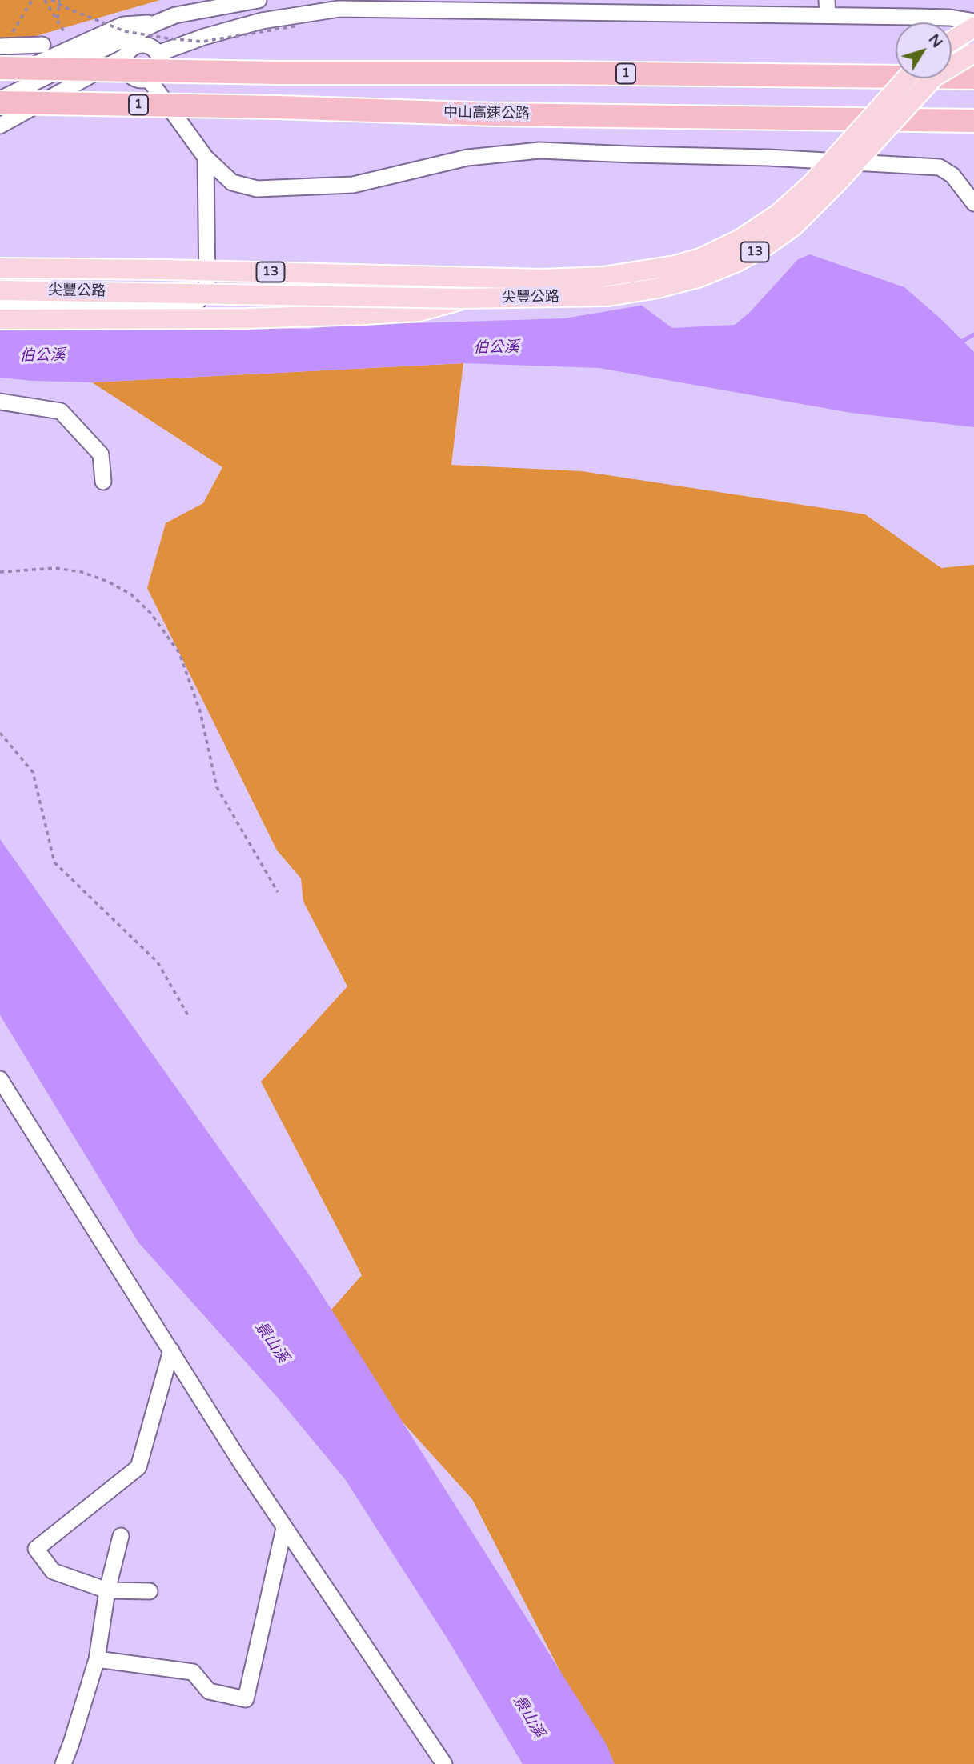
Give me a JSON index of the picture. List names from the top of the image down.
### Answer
{
  "streets": {
    "highway": ["1", "中山高速公路"],
    "main road": ["13", "尖豐公路"]
  },
  "water": ["伯公溪", "景山溪"],
  "north": "top right"
}
